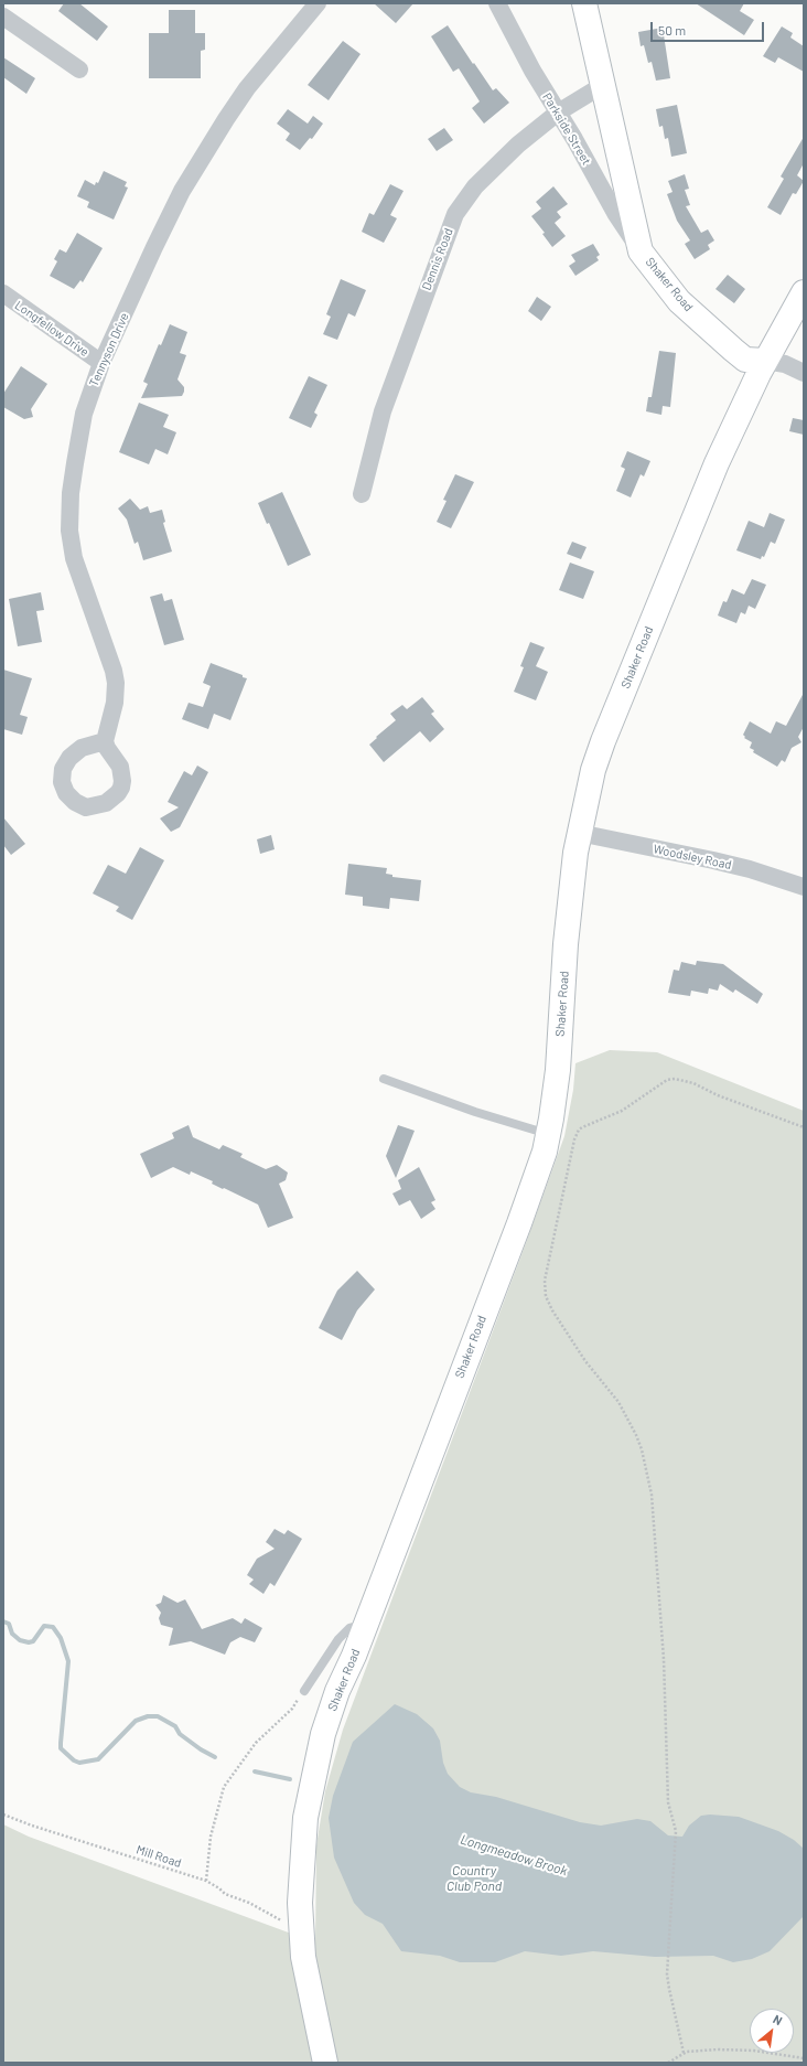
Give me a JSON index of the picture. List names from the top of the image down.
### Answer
{
  "streets": {
    "main road": ["Shaker Road"],
    "street": [
      "Parkside Street",
      "Dennis Road",
      "Longfellow Drive",
      "Tennyson Drive",
      "Woodsley Road"
    ],
    "path": ["Mill Road"]
  },
  "crossings": [
    ["Parkside Street", "Dennis Road"],
    ["Parkside Street", "Shaker Road"],
    ["Dennis Road", "Shaker Road"],
    ["Shaker Road", "Woodsley Road"],
    ["Shaker Road", "Mill Road"],
    ["Longfellow Drive", "Tennyson Drive"]
  ],
  "water": ["Longmeadow Brook", "Country Club Pond"],
  "scale_bar": "50 m",
  "north": "top right"
}
